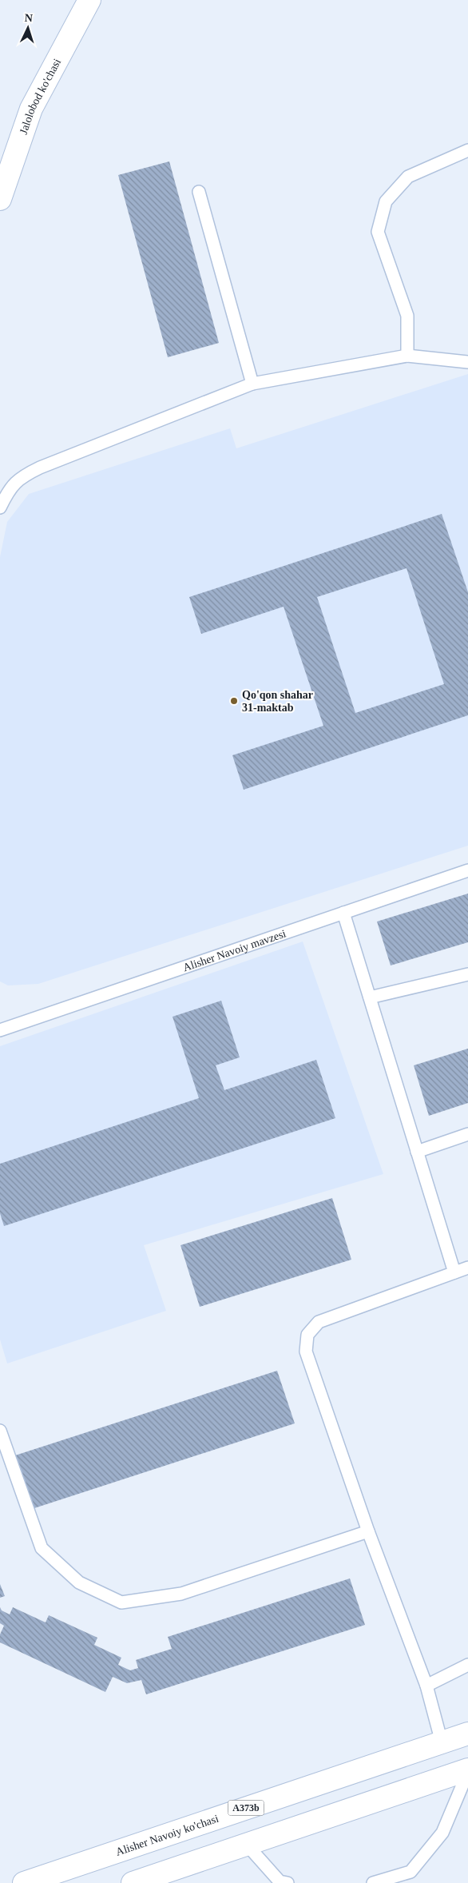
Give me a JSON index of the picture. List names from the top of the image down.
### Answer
{
  "streets": {
    "main road": ["Jalolobod ko'chasi", "A373b", "Alisher Navoiy ko'chasi"],
    "lane": ["Alisher Navoiy mavzesi"]
  },
  "places": ["Qo'qon shahar 31-maktab"],
  "north": "top"
}
